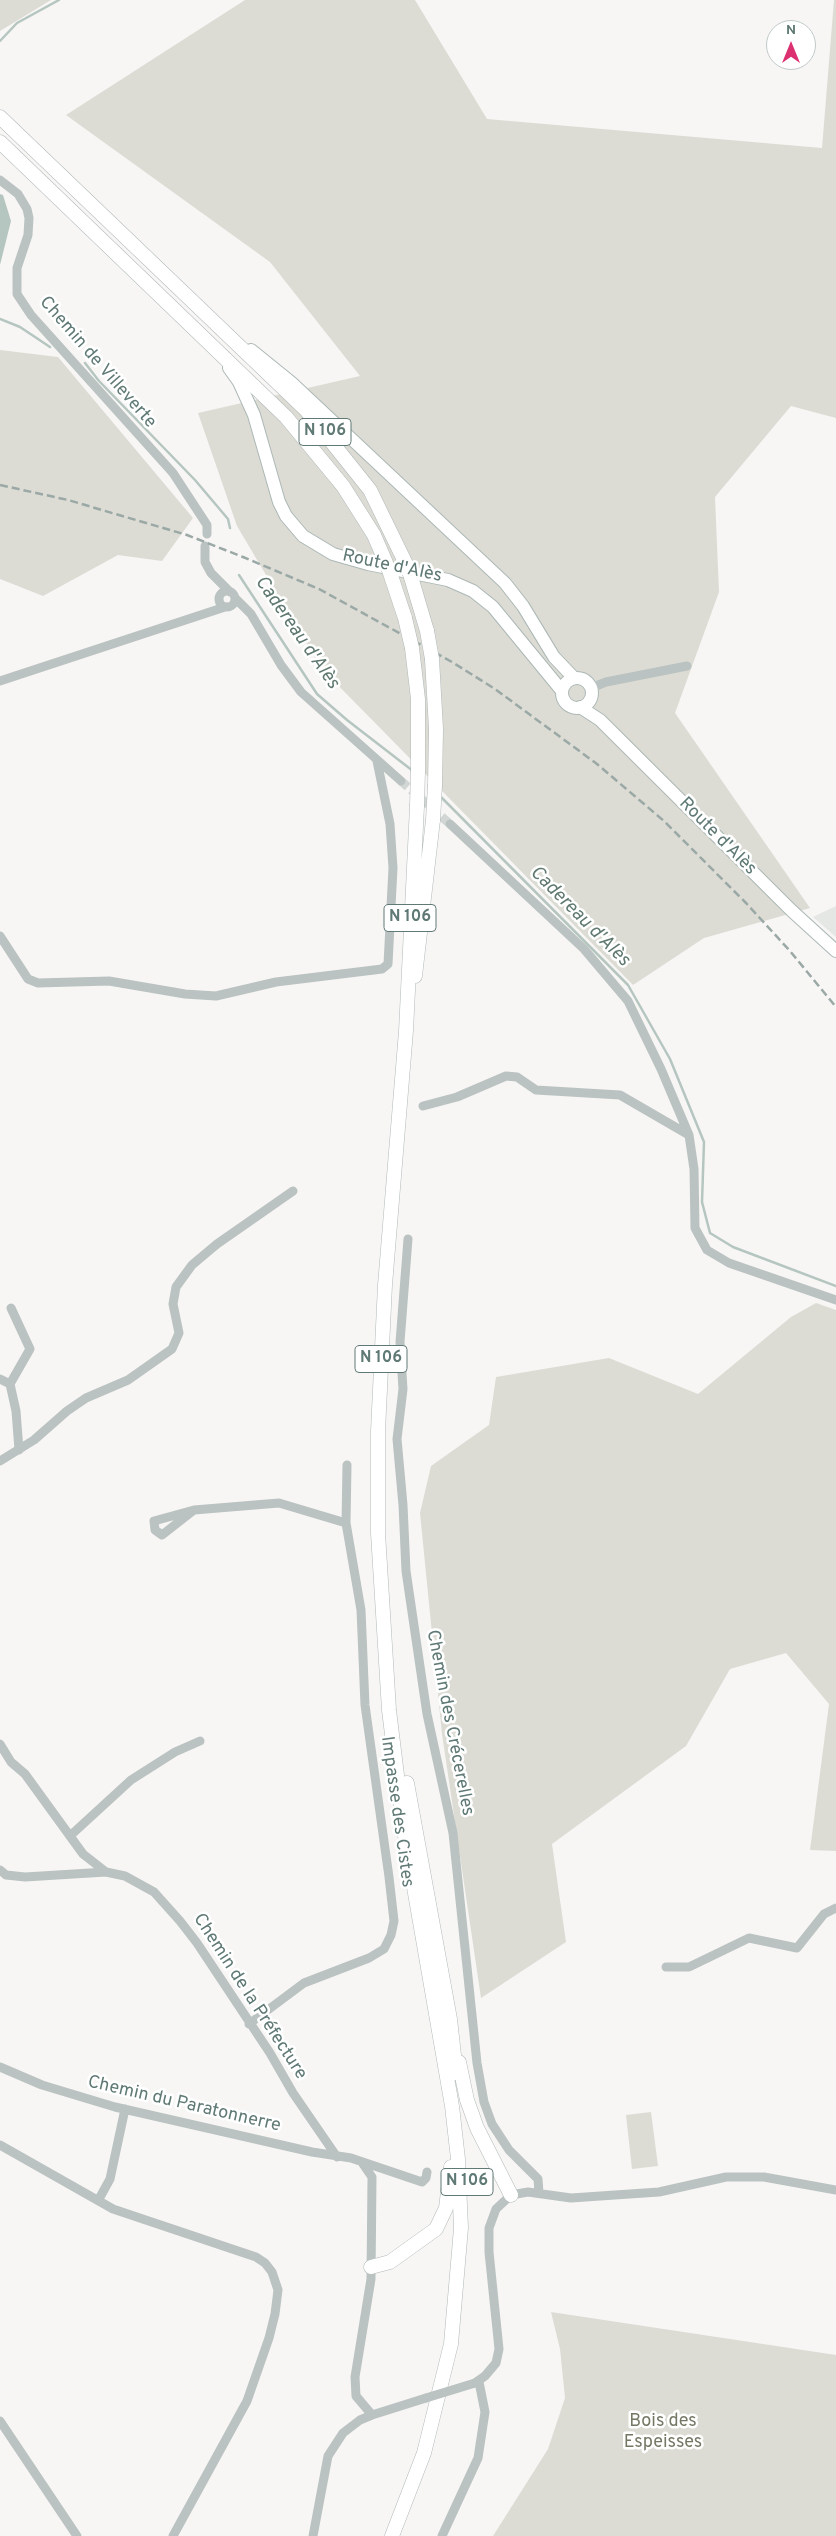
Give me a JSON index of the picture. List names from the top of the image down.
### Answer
{
  "streets": {
    "main road": ["N 106", "Route d'Alès"],
    "street": [
      "Chemin de Villeverte",
      "Chemin des Crécerelles",
      "Impasse des Cistes",
      "Chemin de la Préfecture",
      "Chemin du Paratonnerre"
    ]
  },
  "crossings": [
    ["N 106", "Route d'Alès"],
    ["Impasse des Cistes", "Chemin de la Préfecture"],
    ["Chemin de la Préfecture", "Chemin du Paratonnerre"]
  ],
  "water": ["Cadereau d'Alès"],
  "parks": ["Bois des Espeisses"],
  "north": "top"
}
